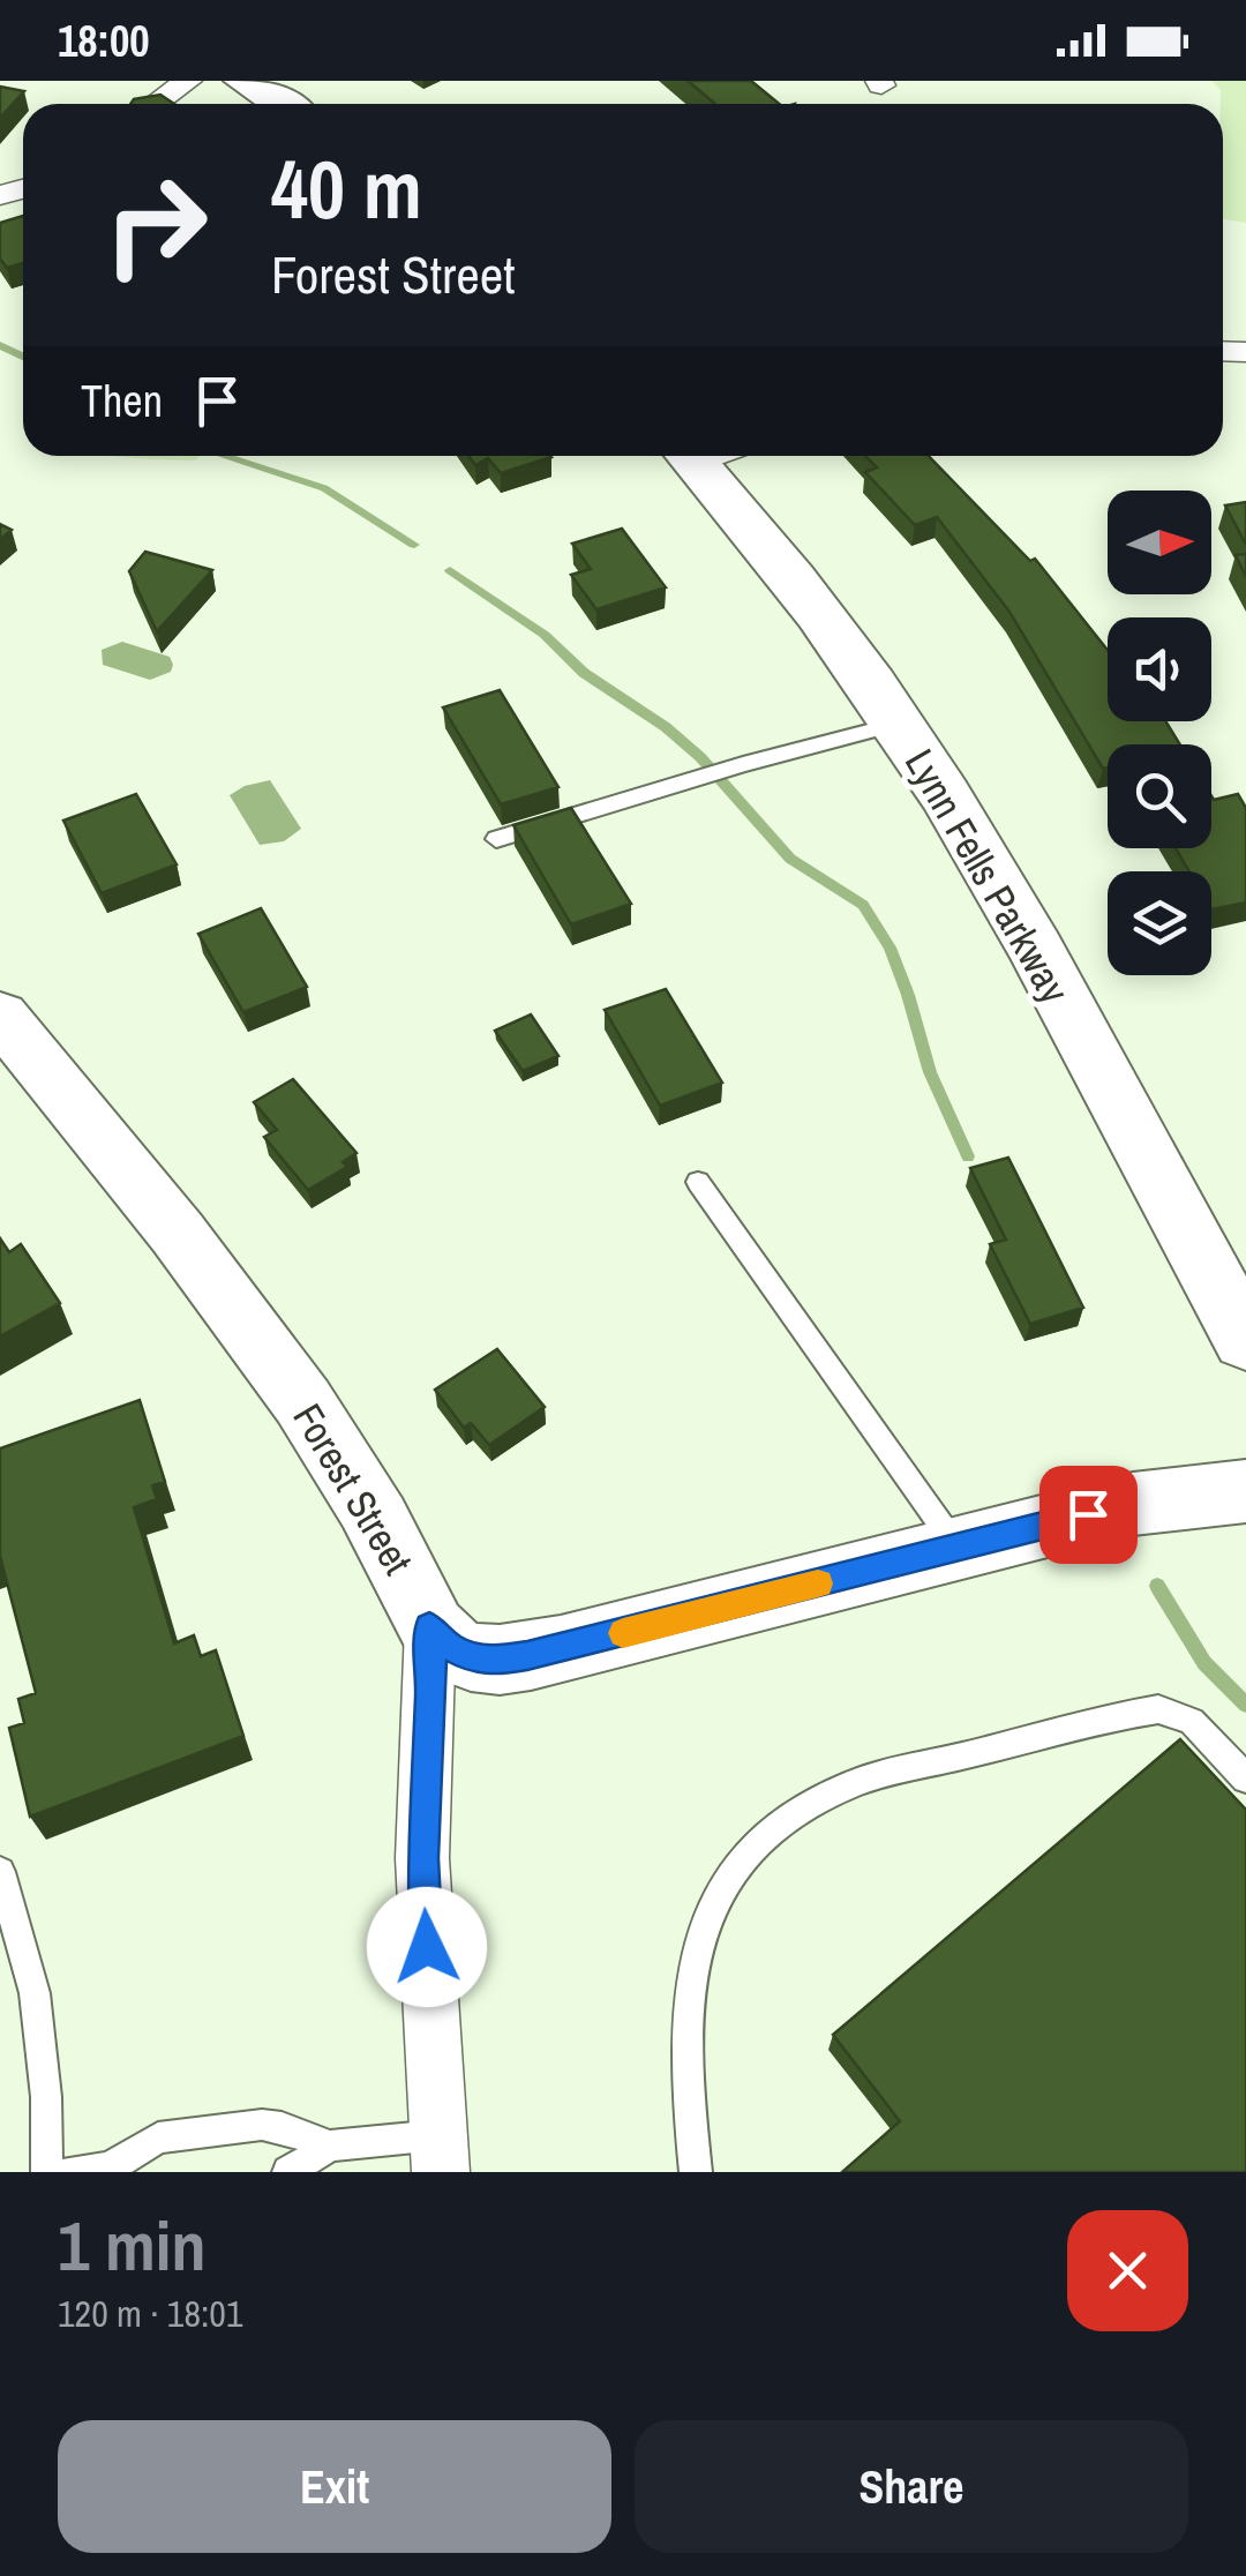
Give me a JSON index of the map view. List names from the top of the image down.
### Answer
{
  "streets": {
    "main road": ["Lynn Fells Parkway"],
    "street": ["Forest Street"]
  },
  "north": "right",
  "page": {
    "status": "18:00",
    "turn": ["40 m", "Forest Street"],
    "then": "Then",
    "heading": ["1 min", "120 m · 18:01"],
    "buttons": ["Exit", "Share"]
  }
}
